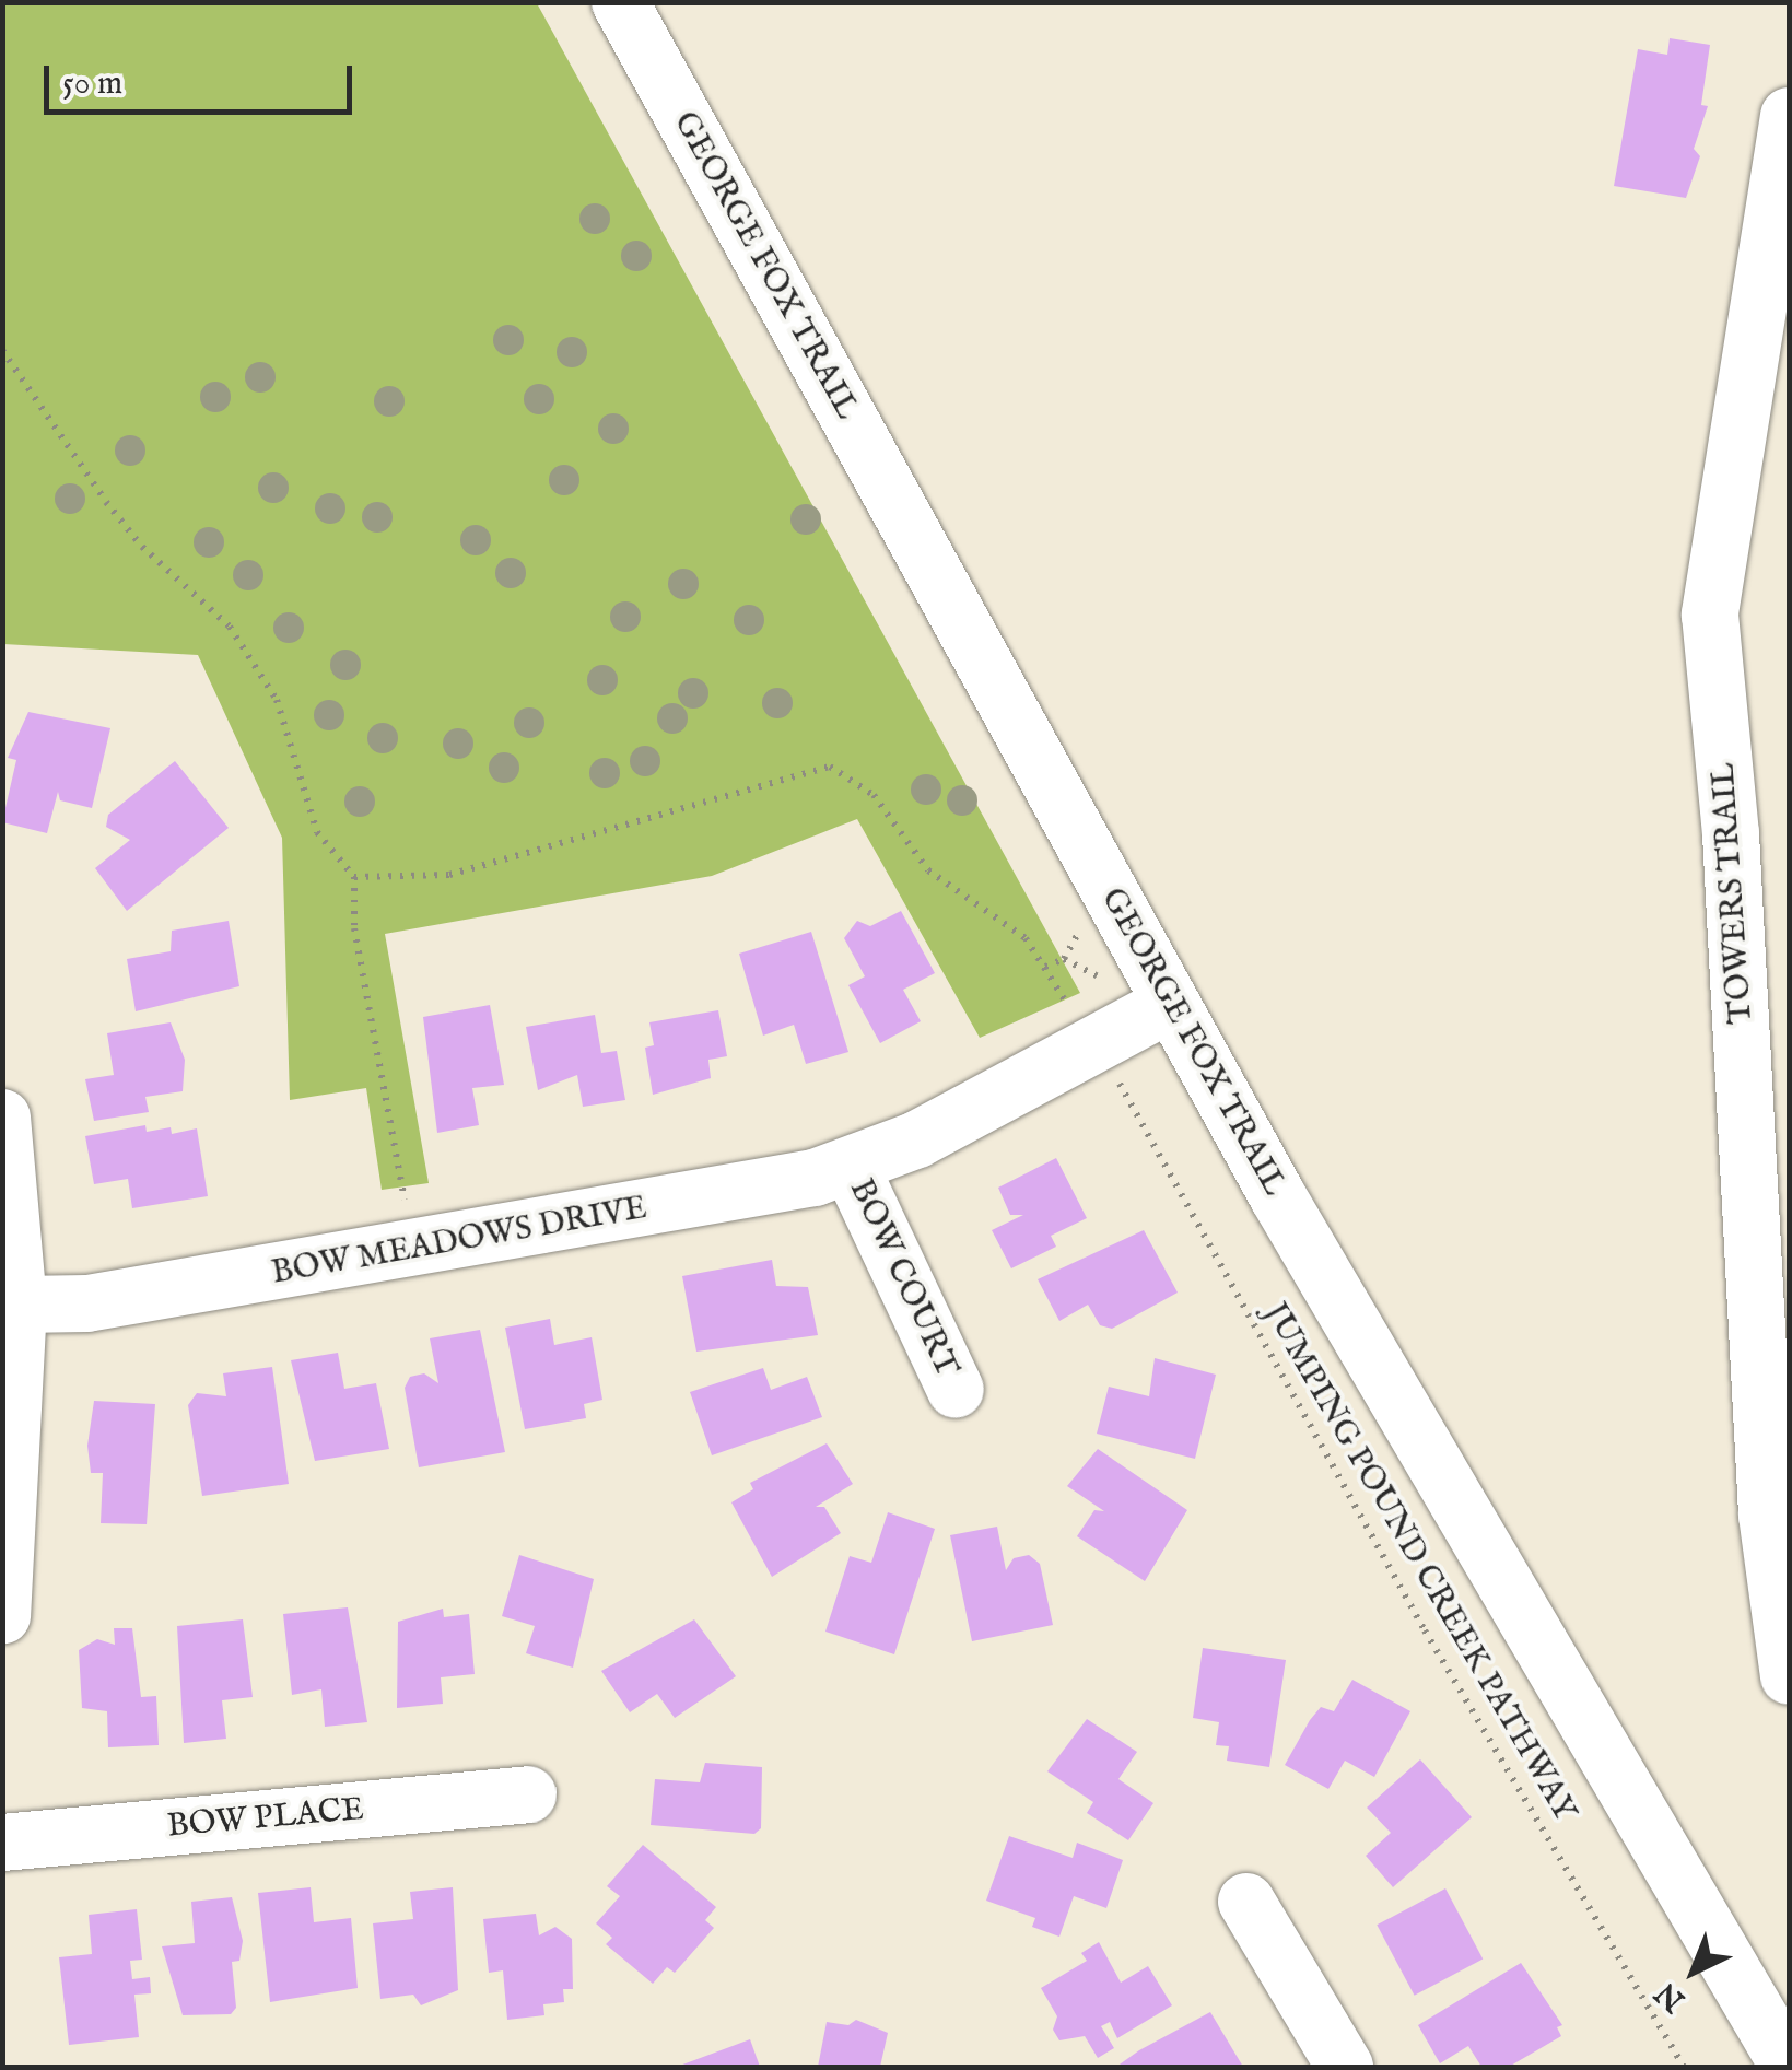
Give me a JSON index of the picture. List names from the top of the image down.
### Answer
{
  "streets": {
    "street": [
      "GEORGE FOX TRAIL",
      "TOWERS TRAIL",
      "BOW MEADOWS DRIVE",
      "BOW COURT",
      "BOW PLACE"
    ],
    "path": ["JUMPING POUND CREEK PATHWAY"]
  },
  "crossings": [
    ["GEORGE FOX TRAIL", "BOW MEADOWS DRIVE"],
    ["BOW MEADOWS DRIVE", "BOW COURT"]
  ],
  "scale_bar": "50 m",
  "north": "bottom left"
}
